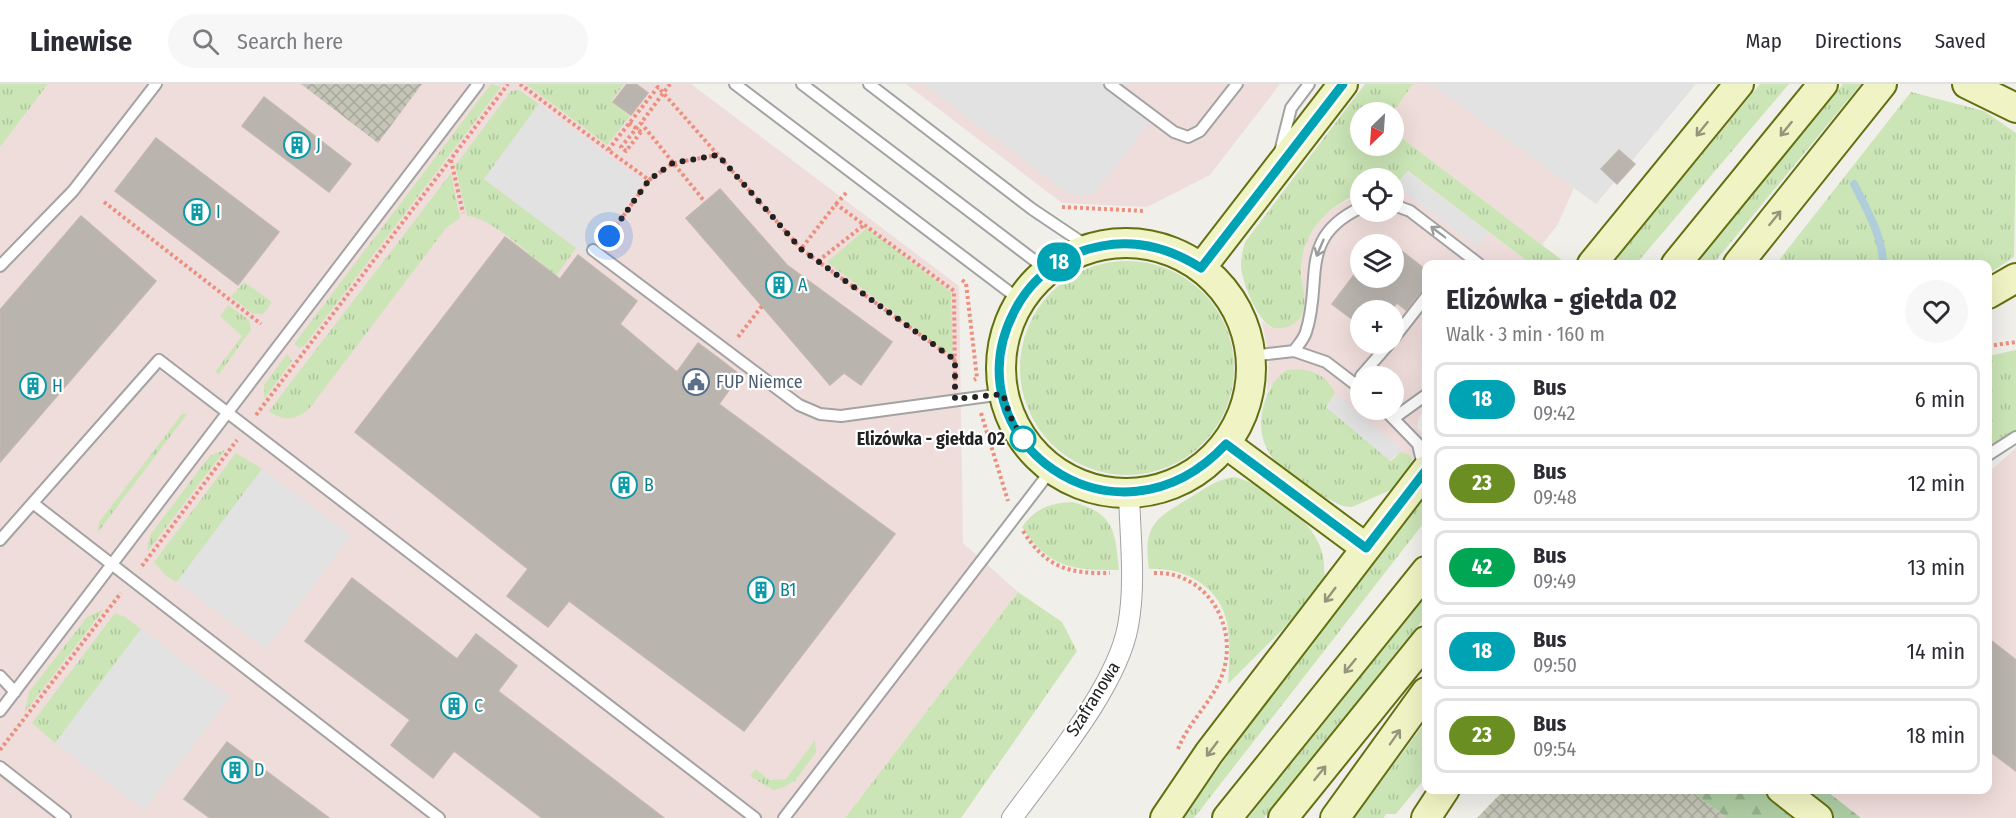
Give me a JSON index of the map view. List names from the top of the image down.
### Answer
{
  "streets": {
    "street": ["Szafranowa"]
  },
  "places": {
    "building": [
      "J",
      "I",
      "A",
      "H",
      "B",
      "B1",
      "C",
      "D"
    ],
    "public building": ["FUP Niemce"],
    "other": ["Elizówka - giełda 02"]
  },
  "lines": ["bus line 18"],
  "north": "bottom left",
  "page": {
    "header": "Linewise",
    "search": "Search here",
    "nav": ["Map", "Directions", "Saved"],
    "on_map": "18",
    "map_buttons": ["+", "−"],
    "heading": ["Elizówka - giełda 02", "Walk · 3 min · 160 m"],
    "list": [
      {
        "mark": "18",
        "name": "Bus",
        "note": "09:42",
        "value": "6 min"
      },
      {
        "mark": "23",
        "name": "Bus",
        "note": "09:48",
        "value": "12 min"
      },
      {
        "mark": "42",
        "name": "Bus",
        "note": "09:49",
        "value": "13 min"
      },
      {
        "mark": "18",
        "name": "Bus",
        "note": "09:50",
        "value": "14 min"
      },
      {
        "mark": "23",
        "name": "Bus",
        "note": "09:54",
        "value": "18 min"
      }
    ]
  }
}
